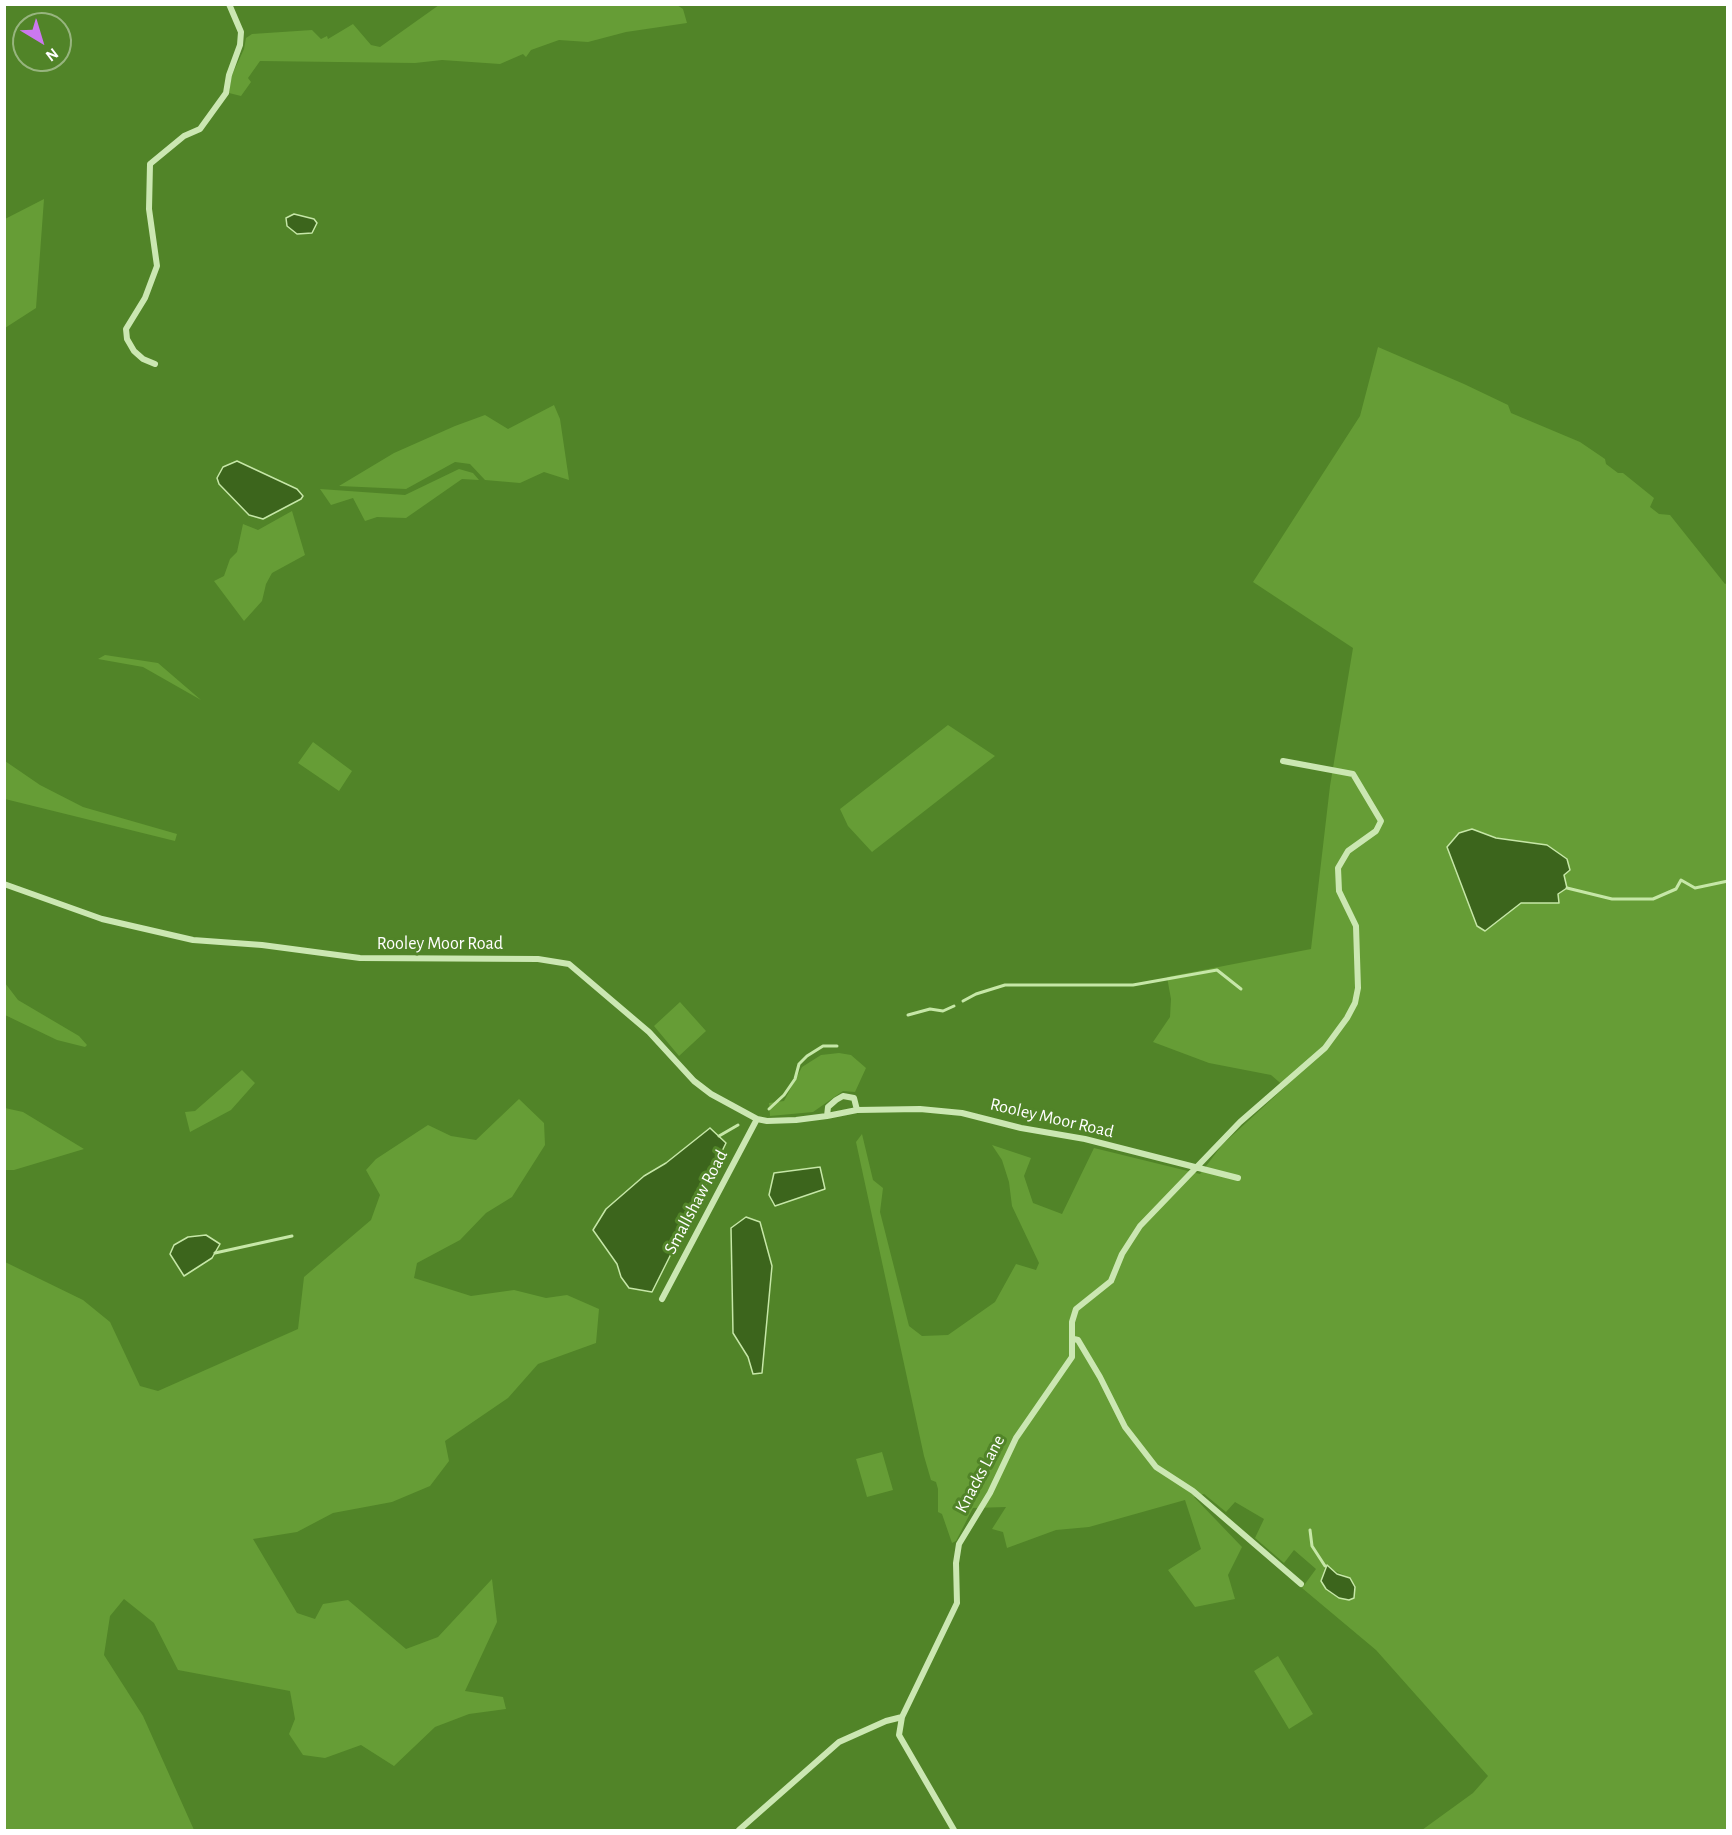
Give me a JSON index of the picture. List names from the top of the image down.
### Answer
{
  "streets": {
    "street": ["Rooley Moor Road", "Smallshaw Road", "Knacks Lane"]
  },
  "crossings": [
    ["Rooley Moor Road", "Smallshaw Road"],
    ["Rooley Moor Road", "Knacks Lane"]
  ],
  "north": "bottom right"
}
